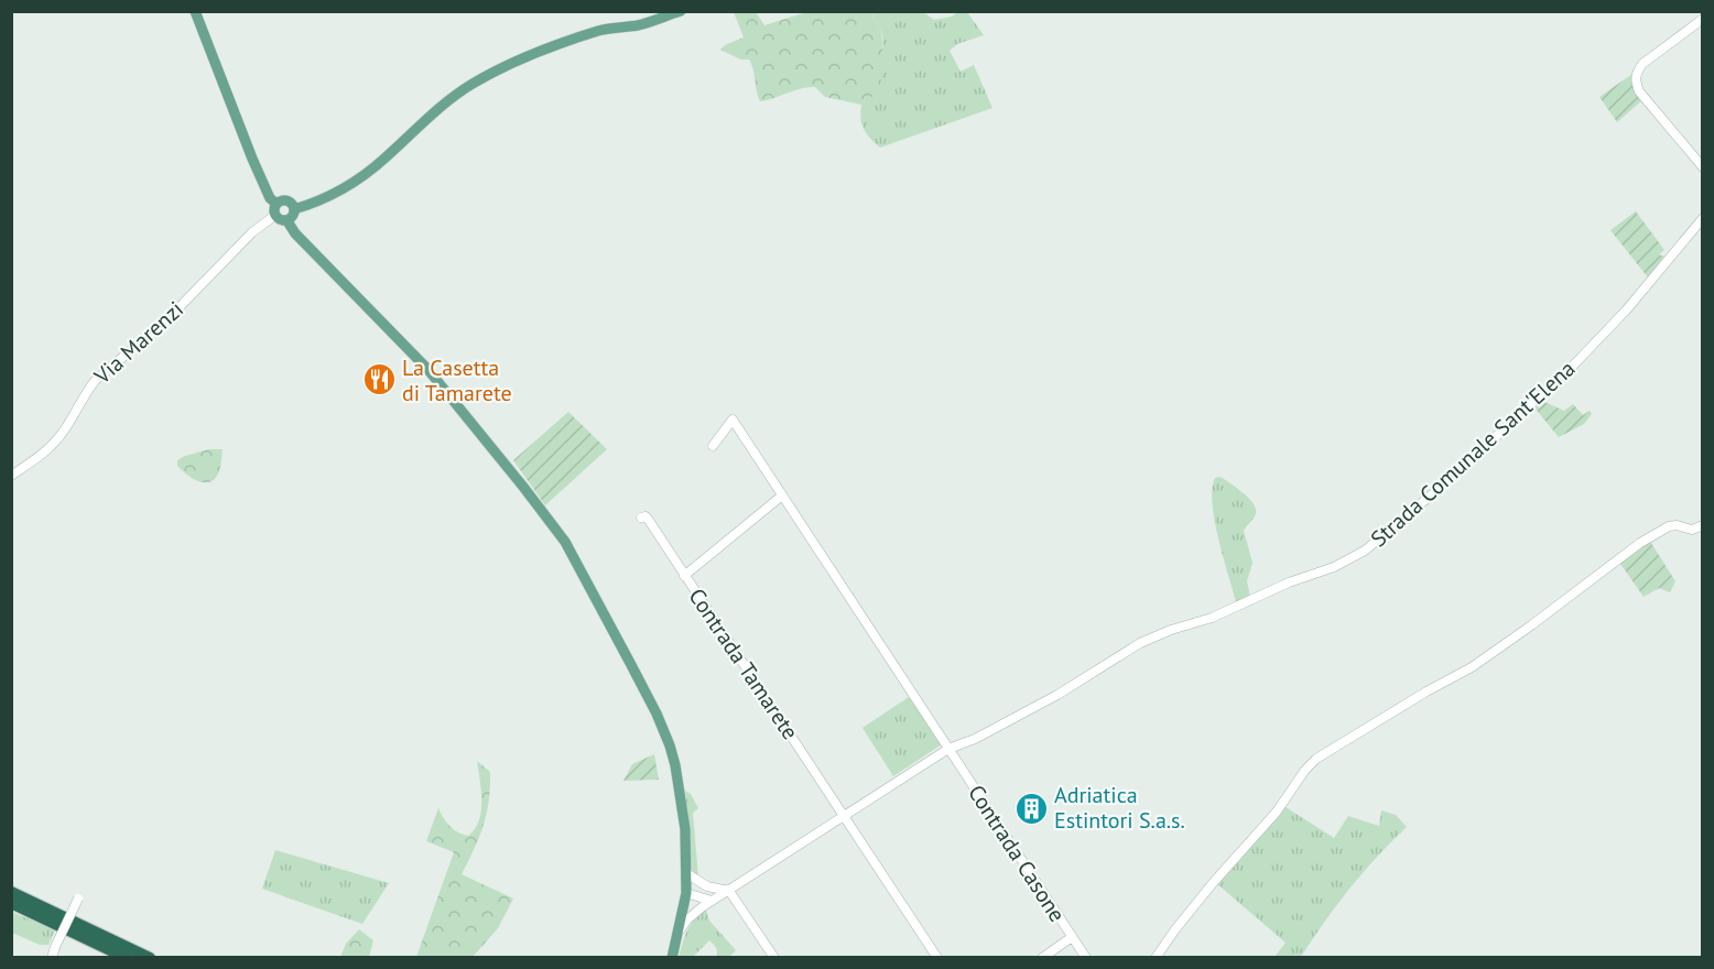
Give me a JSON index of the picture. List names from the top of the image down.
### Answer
{
  "streets": {
    "street": [
      "Via Marenzi",
      "Strada Comunale Sant'Elena",
      "Contrada Tamarete",
      "Contrada Casone"
    ]
  },
  "crossings": [
    ["Strada Comunale Sant'Elena", "Contrada Tamarete"],
    ["Strada Comunale Sant'Elena", "Contrada Casone"]
  ],
  "places": {
    "restaurant": ["La Casetta di Tamarete"],
    "building": ["Adriatica Estintori S.a.s."]
  }
}
